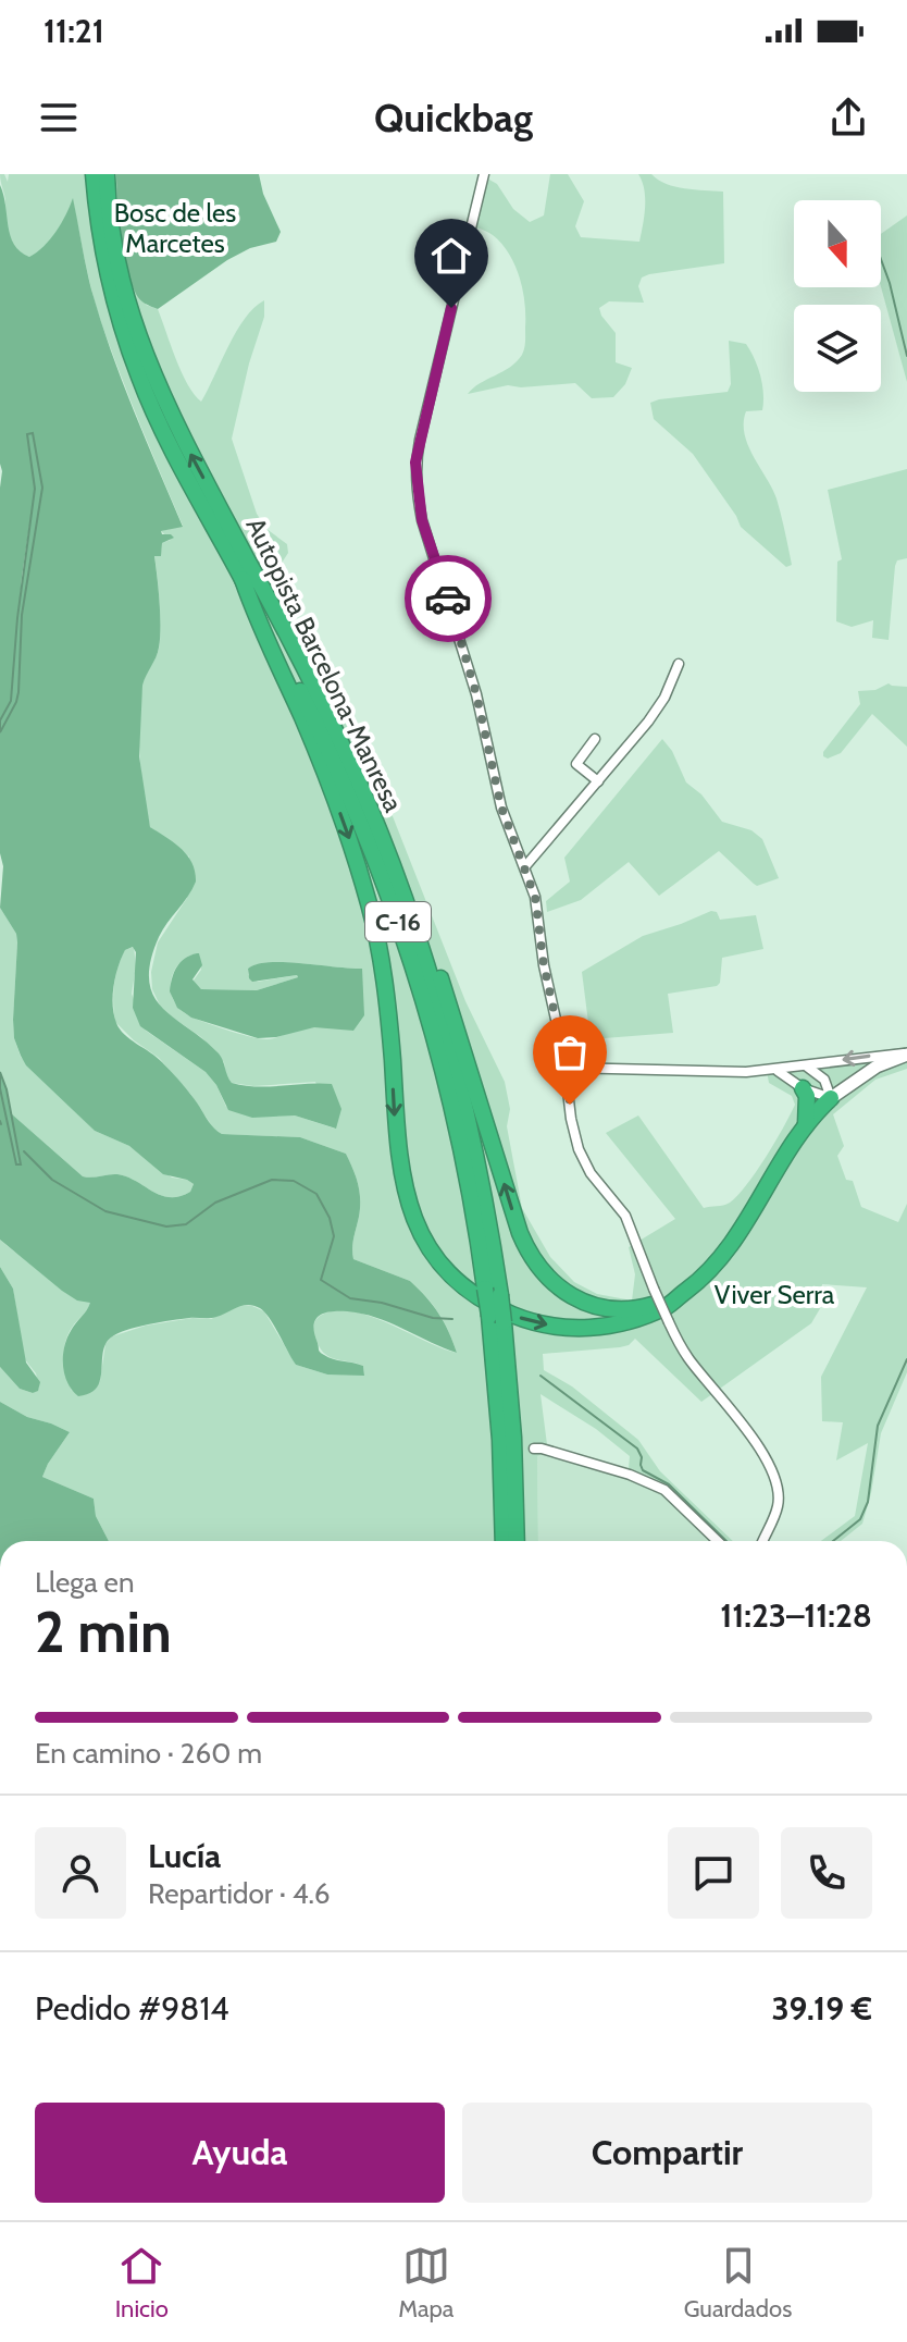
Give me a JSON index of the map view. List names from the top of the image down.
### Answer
{
  "streets": {
    "highway": ["Autopista Barcelona-Manresa", "C-16"]
  },
  "parks": ["Bosc de les Marcetes", "Viver Serra"],
  "north": "bottom",
  "page": {
    "status": "11:21",
    "header": "Quickbag",
    "heading": ["2 min", "Llega en", "11:23–11:28"],
    "panel": [
      "Lucía",
      "Repartidor · 4.6",
      "Pedido #9814",
      "39.19 €"
    ],
    "bar": "En camino · 260 m",
    "buttons": ["Ayuda", "Compartir"],
    "tabs": ["Inicio", "Mapa", "Guardados"]
  }
}
